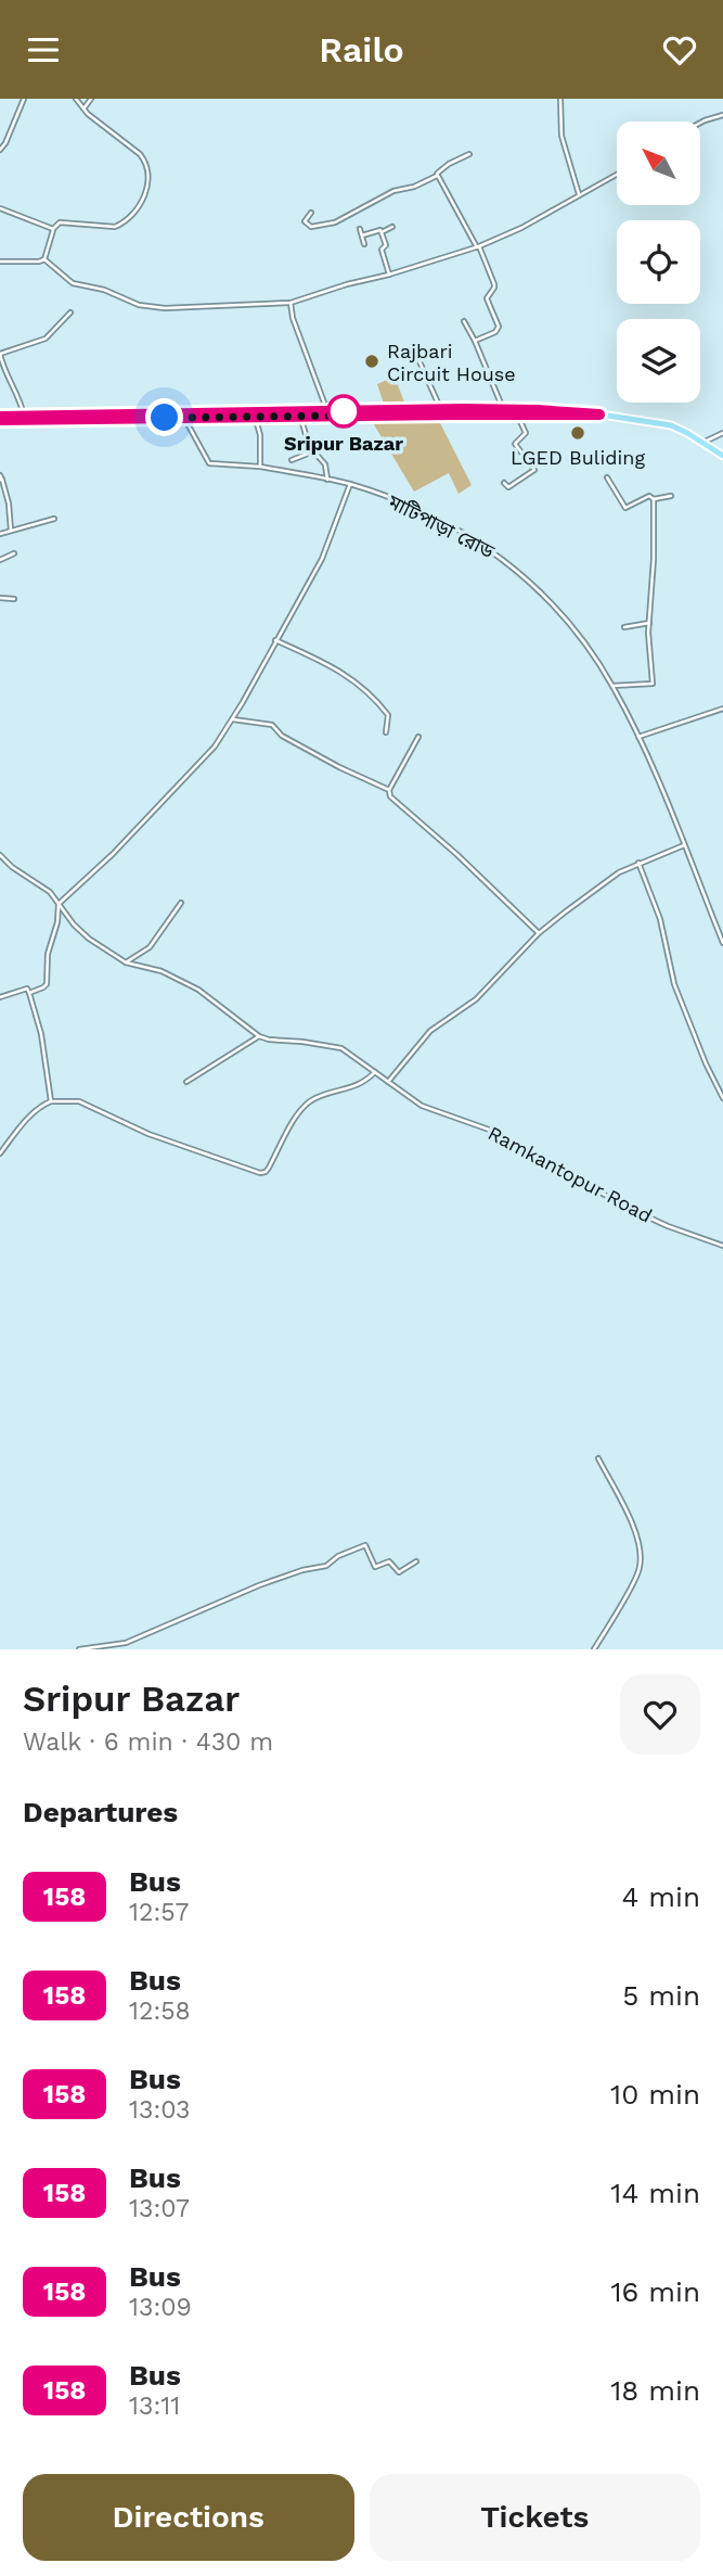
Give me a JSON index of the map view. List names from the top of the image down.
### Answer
{
  "streets": {
    "street": ["মাটিপাড়া রোড", "Ramkantopur Road"]
  },
  "places": ["Rajbari Circuit House", "Sripur Bazar", "LGED Buliding"],
  "lines": ["bus line 158"],
  "north": "top left",
  "page": {
    "header": "Railo",
    "heading": [
      ["Sripur Bazar", "Walk · 6 min · 430 m"],
      "Departures"
    ],
    "list": [
      {
        "mark": "158",
        "name": "Bus",
        "note": "12:57",
        "value": "4 min"
      },
      {
        "mark": "158",
        "name": "Bus",
        "note": "12:58",
        "value": "5 min"
      },
      {
        "mark": "158",
        "name": "Bus",
        "note": "13:03",
        "value": "10 min"
      },
      {
        "mark": "158",
        "name": "Bus",
        "note": "13:07",
        "value": "14 min"
      },
      {
        "mark": "158",
        "name": "Bus",
        "note": "13:09",
        "value": "16 min"
      },
      {
        "mark": "158",
        "name": "Bus",
        "note": "13:11",
        "value": "18 min"
      }
    ],
    "buttons": ["Directions", "Tickets"]
  }
}
